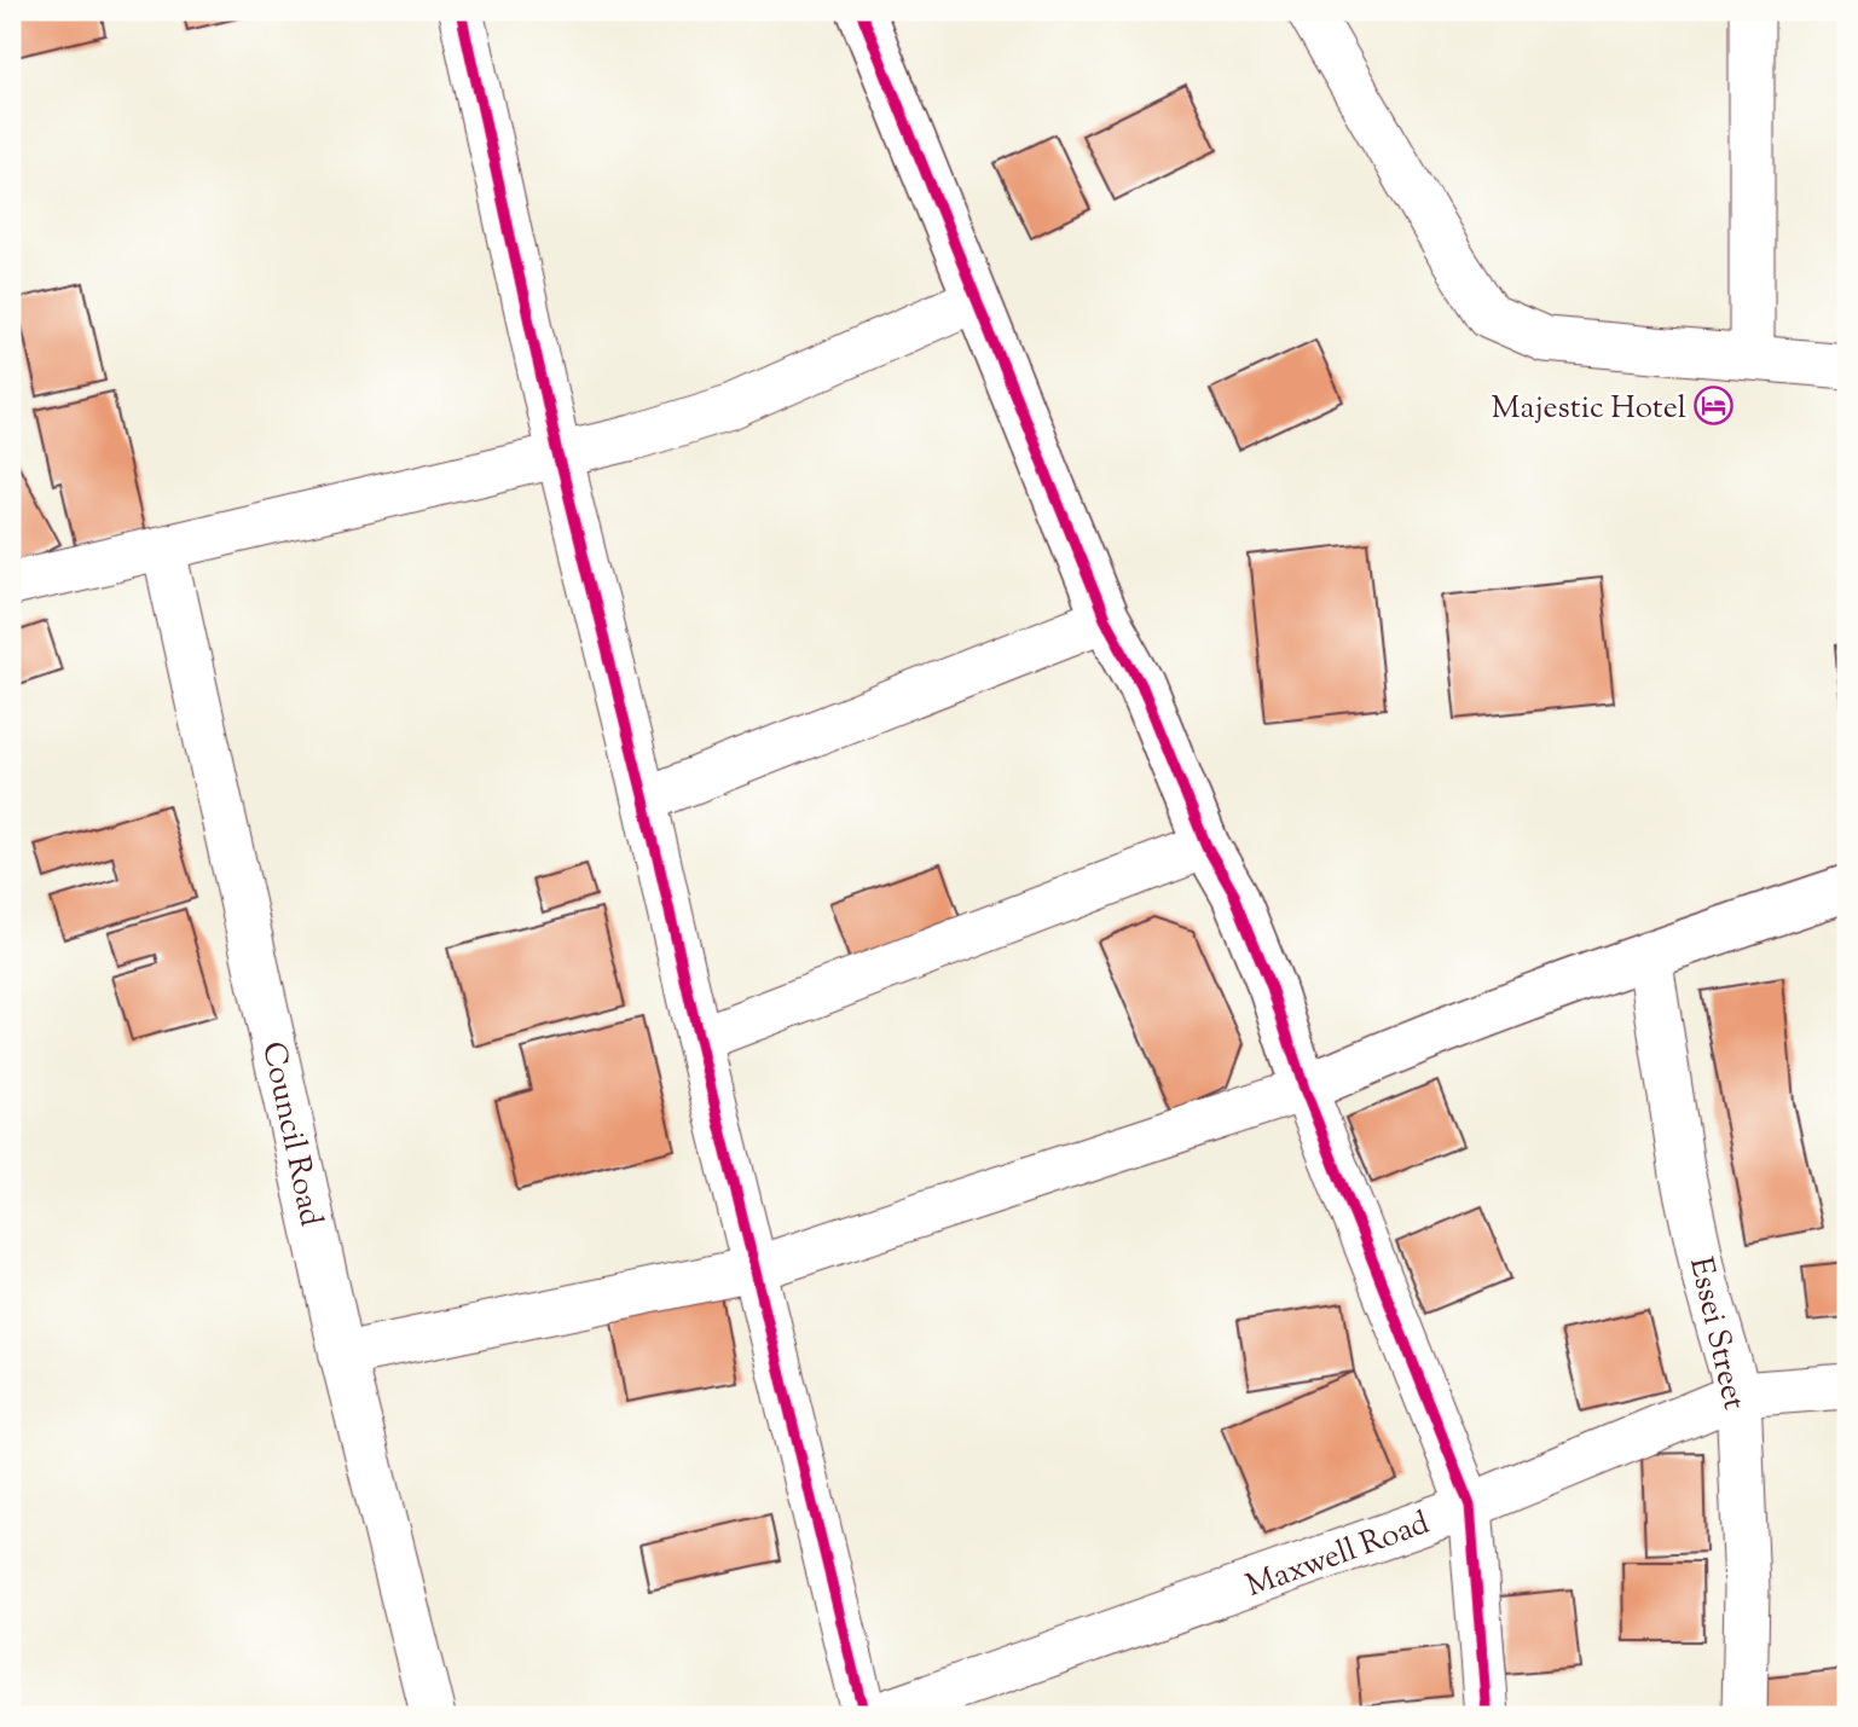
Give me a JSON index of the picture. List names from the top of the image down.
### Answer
{
  "streets": {
    "street": ["Council Road", "Essei Street", "Maxwell Road"]
  },
  "crossings": [
    ["Essei Street", "Maxwell Road"]
  ],
  "places": {
    "hotel": ["Majestic Hotel"]
  }
}
